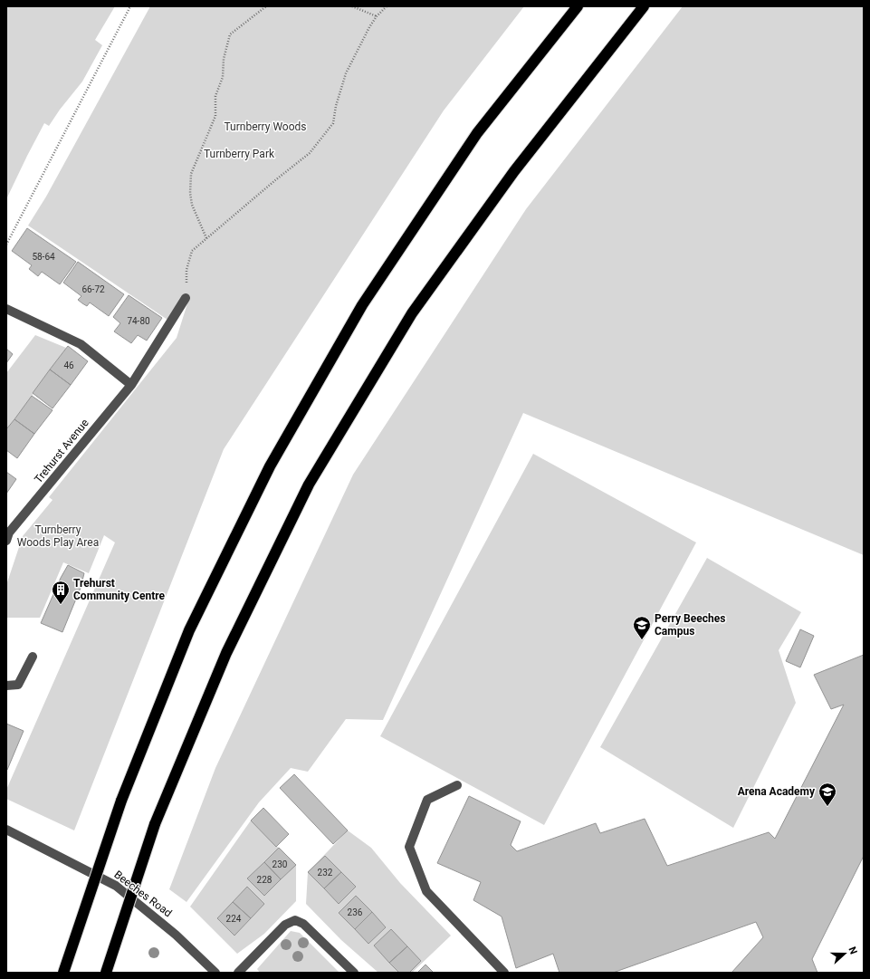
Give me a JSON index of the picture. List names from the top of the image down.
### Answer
{
  "streets": {
    "street": ["Trehurst Avenue", "Beeches Road"]
  },
  "parks": ["Turnberry Woods", "Turnberry Park", "Turnberry Woods Play Area"],
  "places": {
    "building": ["Trehurst Community Centre"],
    "school or university": ["Perry Beeches Campus", "Arena Academy"]
  },
  "house_numbers": [
    "58-64",
    "66-72",
    "74-80",
    "46",
    "230",
    "232",
    "228",
    "236",
    "224"
  ],
  "north": "right"
}
